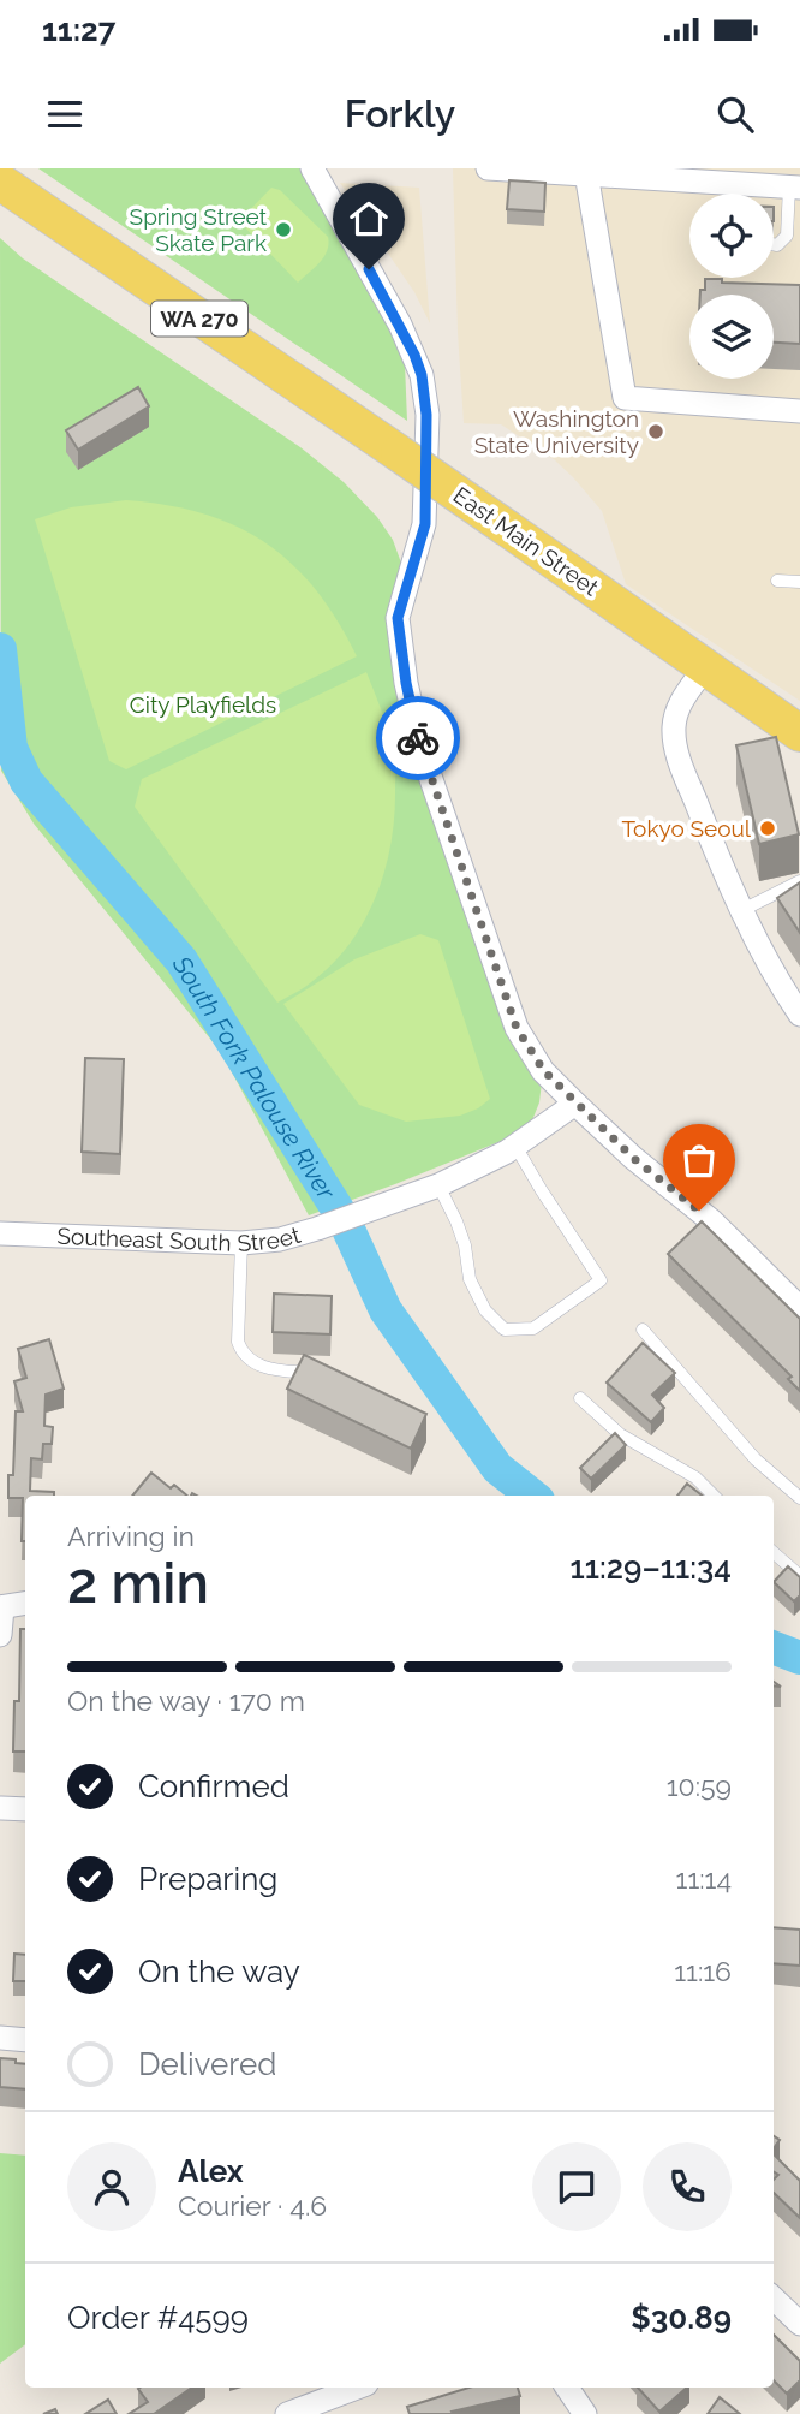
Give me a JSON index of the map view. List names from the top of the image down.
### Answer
{
  "streets": {
    "main road": ["WA 270", "East Main Street"],
    "street": ["Southeast South Street"]
  },
  "water": ["South Fork Palouse River"],
  "parks": ["City Playfields"],
  "places": ["Spring Street Skate Park", "Washington State University", "Tokyo Seoul"],
  "page": {
    "status": "11:27",
    "header": "Forkly",
    "heading": ["2 min", "Arriving in", "11:29–11:34"],
    "panel": [
      "Alex",
      "Courier · 4.6",
      "Order #4599",
      "$30.89"
    ],
    "bar": "On the way · 170 m",
    "list": [
      ["Confirmed", "10:59"],
      ["Preparing", "11:14"],
      ["On the way", "11:16"],
      "Delivered"
    ]
  }
}
